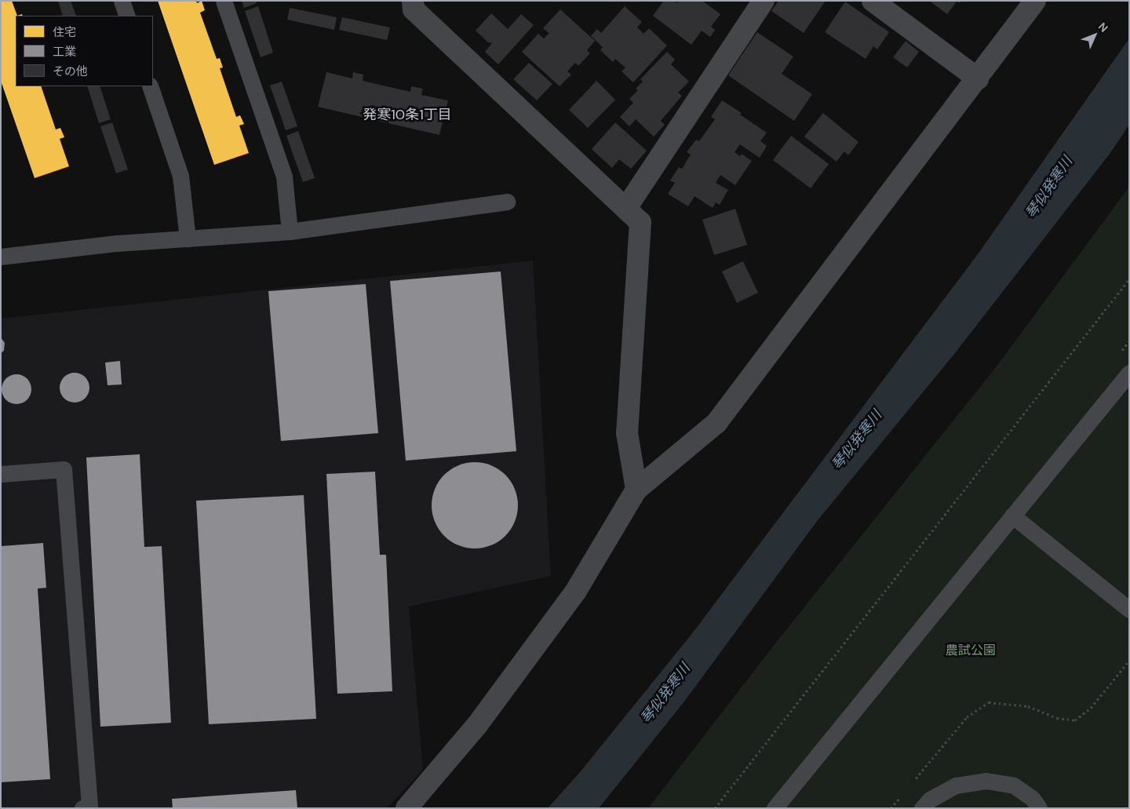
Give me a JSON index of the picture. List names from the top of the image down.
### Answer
{
  "districts": ["発寒10条1丁目"],
  "water": ["琴似発寒川"],
  "parks": ["農試公園"],
  "legend": ["住宅", "工業", "その他"],
  "north": "top right"
}
